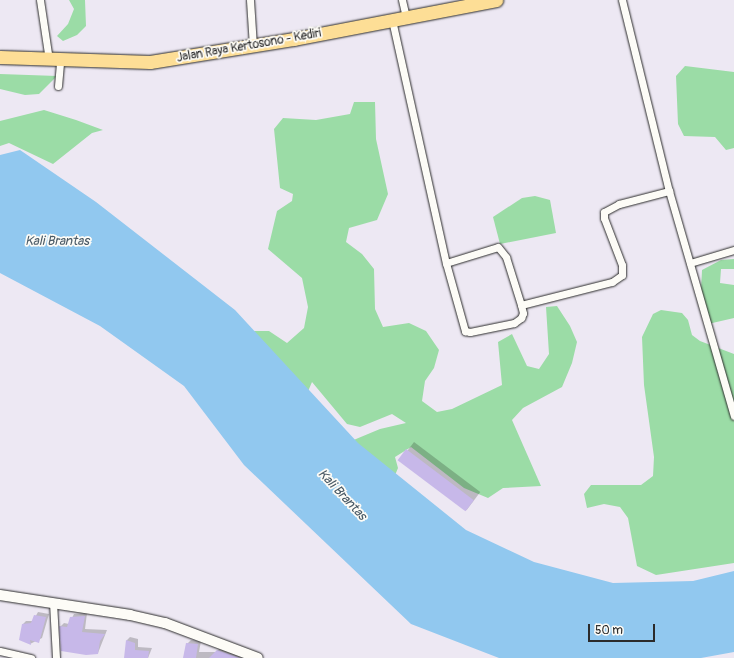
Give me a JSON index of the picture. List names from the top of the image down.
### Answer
{
  "streets": {
    "highway": ["Jalan Raya Kertosono - Kediri"]
  },
  "water": ["Kali Brantas"],
  "scale_bar": "50 m"
}
